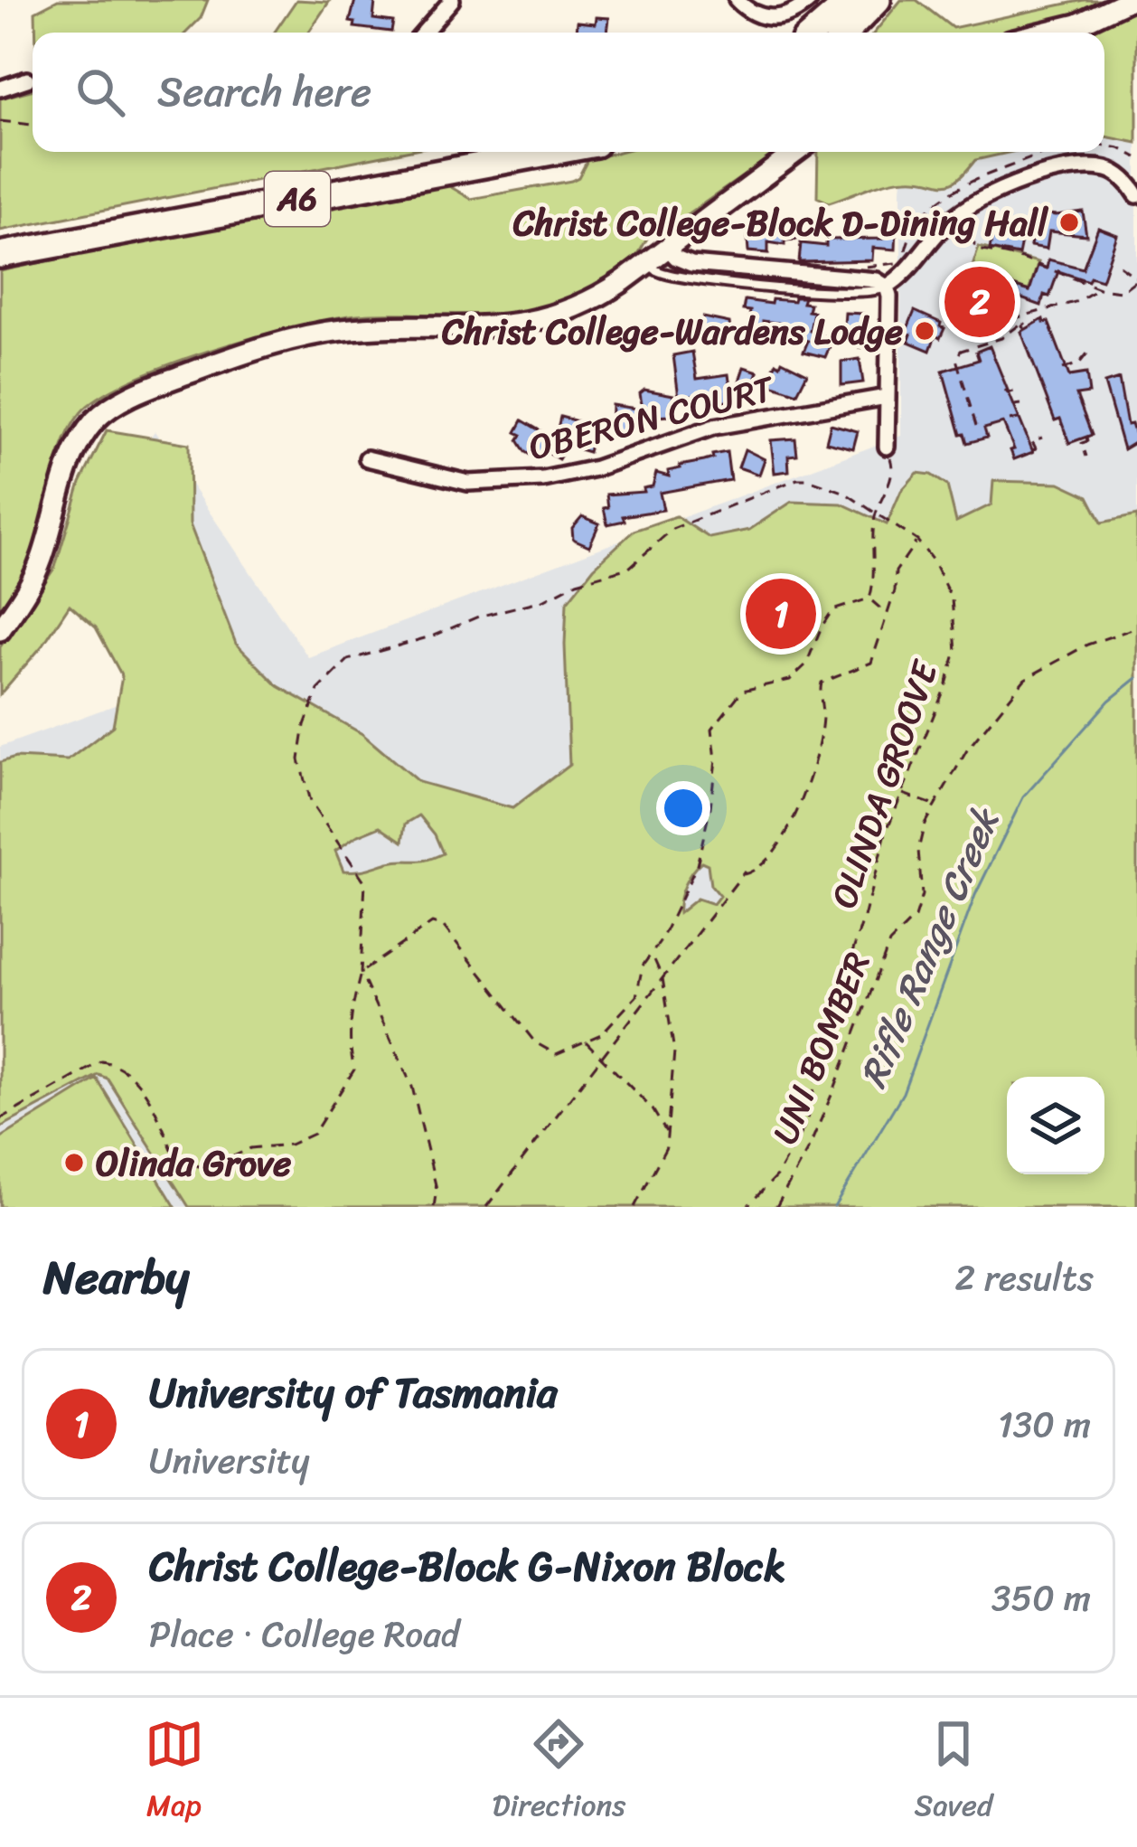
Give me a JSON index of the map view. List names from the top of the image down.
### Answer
{
  "streets": {
    "highway": ["A6"],
    "street": ["OBERON COURT"],
    "path": ["OLINDA GROOVE", "UNI BOMBER"]
  },
  "water": ["Rifle Range Creek"],
  "places": ["Christ College-Block D-Dining Hall", "Christ College-Wardens Lodge", "Olinda Grove"],
  "page": {
    "search": "Search here",
    "pins": ["2", "1"],
    "heading": ["Nearby", "2 results"],
    "list": [
      {
        "mark": "1",
        "name": "University of Tasmania",
        "note": "University",
        "value": "130 m"
      },
      {
        "mark": "2",
        "name": "Christ College-Block G-Nixon Block",
        "note": "Place · College Road",
        "value": "350 m"
      }
    ],
    "nav": ["Map", "Directions", "Saved"]
  }
}
